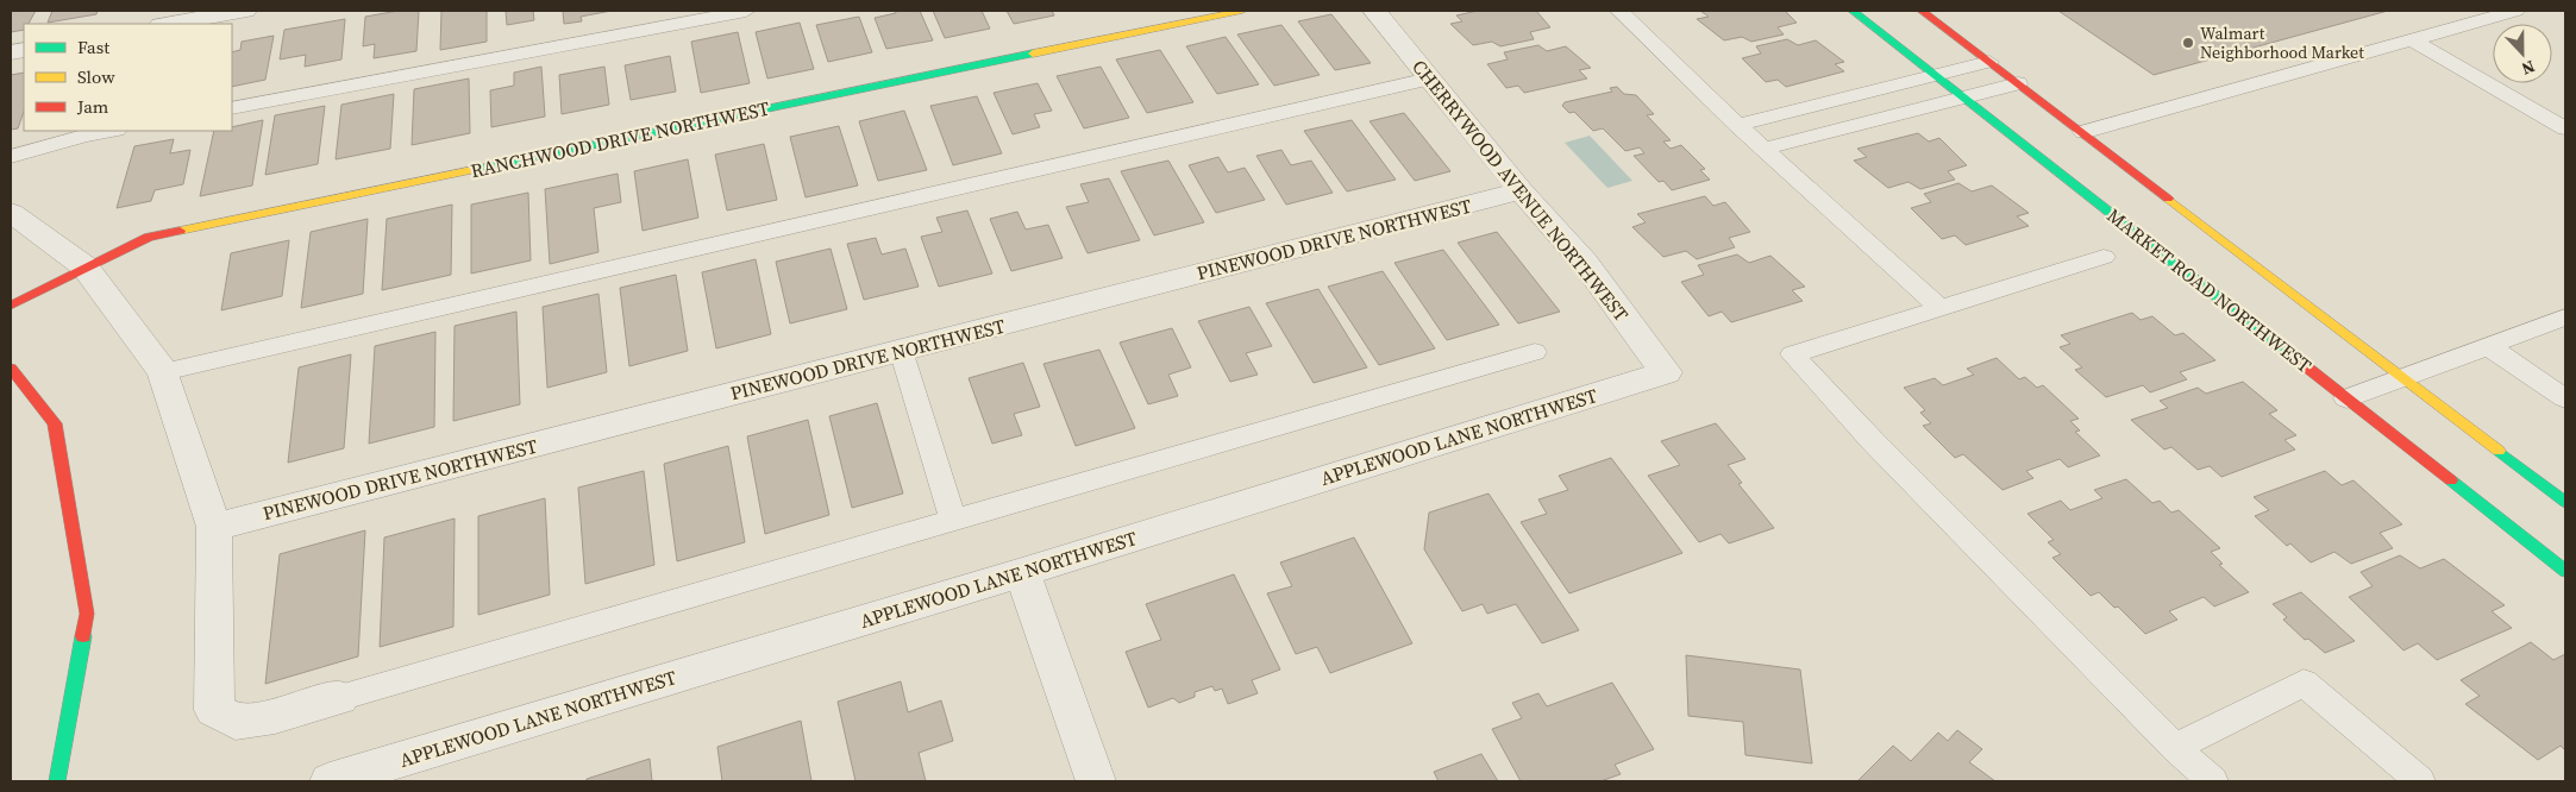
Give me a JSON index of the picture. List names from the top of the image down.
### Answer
{
  "streets": {
    "street": [
      "RANCHWOOD DRIVE NORTHWEST",
      "CHERRYWOOD AVENUE NORTHWEST",
      "PINEWOOD DRIVE NORTHWEST",
      "MARKET ROAD NORTHWEST",
      "APPLEWOOD LANE NORTHWEST"
    ]
  },
  "crossings": [
    ["CHERRYWOOD AVENUE NORTHWEST", "PINEWOOD DRIVE NORTHWEST"],
    ["CHERRYWOOD AVENUE NORTHWEST", "APPLEWOOD LANE NORTHWEST"]
  ],
  "places": ["Walmart Neighborhood Market"],
  "legend": ["Fast", "Slow", "Jam"],
  "north": "bottom"
}
